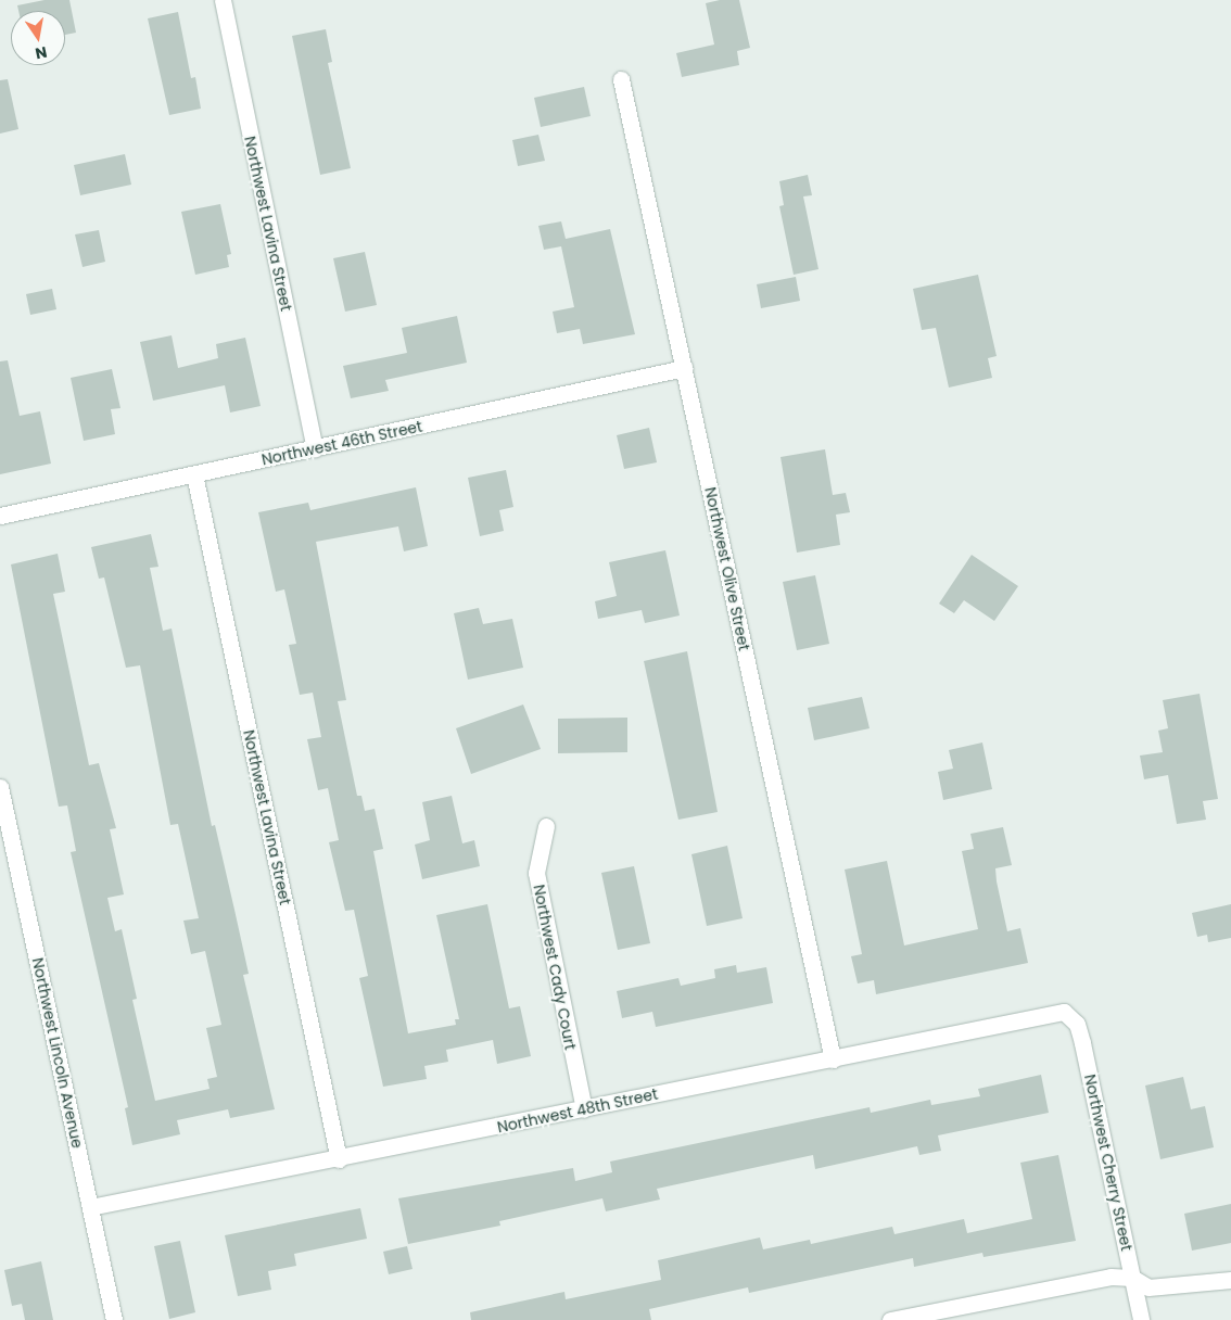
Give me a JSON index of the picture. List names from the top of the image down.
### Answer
{
  "streets": {
    "street": [
      "Northwest Lavina Street",
      "Northwest 46th Street",
      "Northwest Olive Street",
      "Northwest Cady Court",
      "Northwest Lincoln Avenue",
      "Northwest 48th Street",
      "Northwest Cherry Street"
    ]
  },
  "crossings": [
    ["Northwest Lavina Street", "Northwest 46th Street"],
    ["Northwest Lavina Street", "Northwest 48th Street"],
    ["Northwest 46th Street", "Northwest Olive Street"],
    ["Northwest Olive Street", "Northwest 48th Street"],
    ["Northwest Cady Court", "Northwest 48th Street"],
    ["Northwest Lincoln Avenue", "Northwest 48th Street"],
    ["Northwest 48th Street", "Northwest Cherry Street"]
  ],
  "north": "bottom"
}
